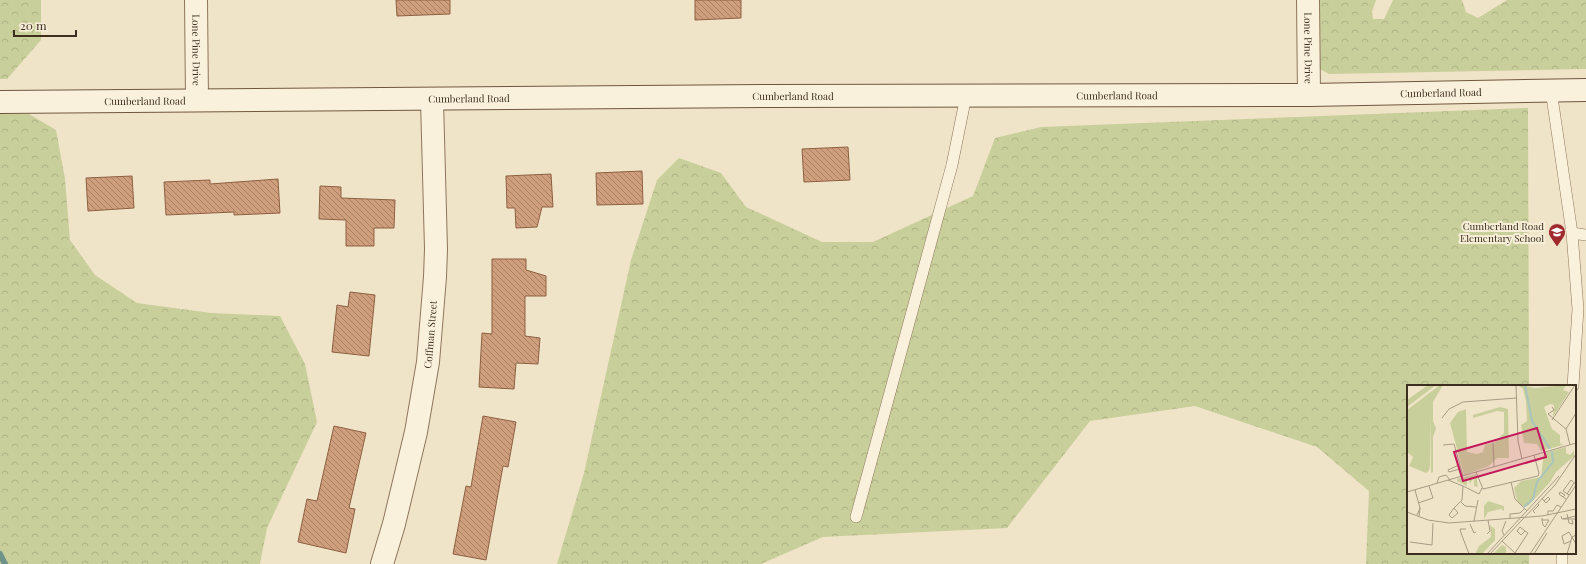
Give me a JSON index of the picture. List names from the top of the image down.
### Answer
{
  "streets": {
    "main road": ["Lone Pine Drive", "Cumberland Road", "Coffman Street"]
  },
  "crossings": [
    ["Lone Pine Drive", "Cumberland Road"],
    ["Cumberland Road", "Coffman Street"]
  ],
  "places": {
    "school or university": ["Cumberland Road Elementary School"]
  },
  "scale_bar": "20 m"
}
